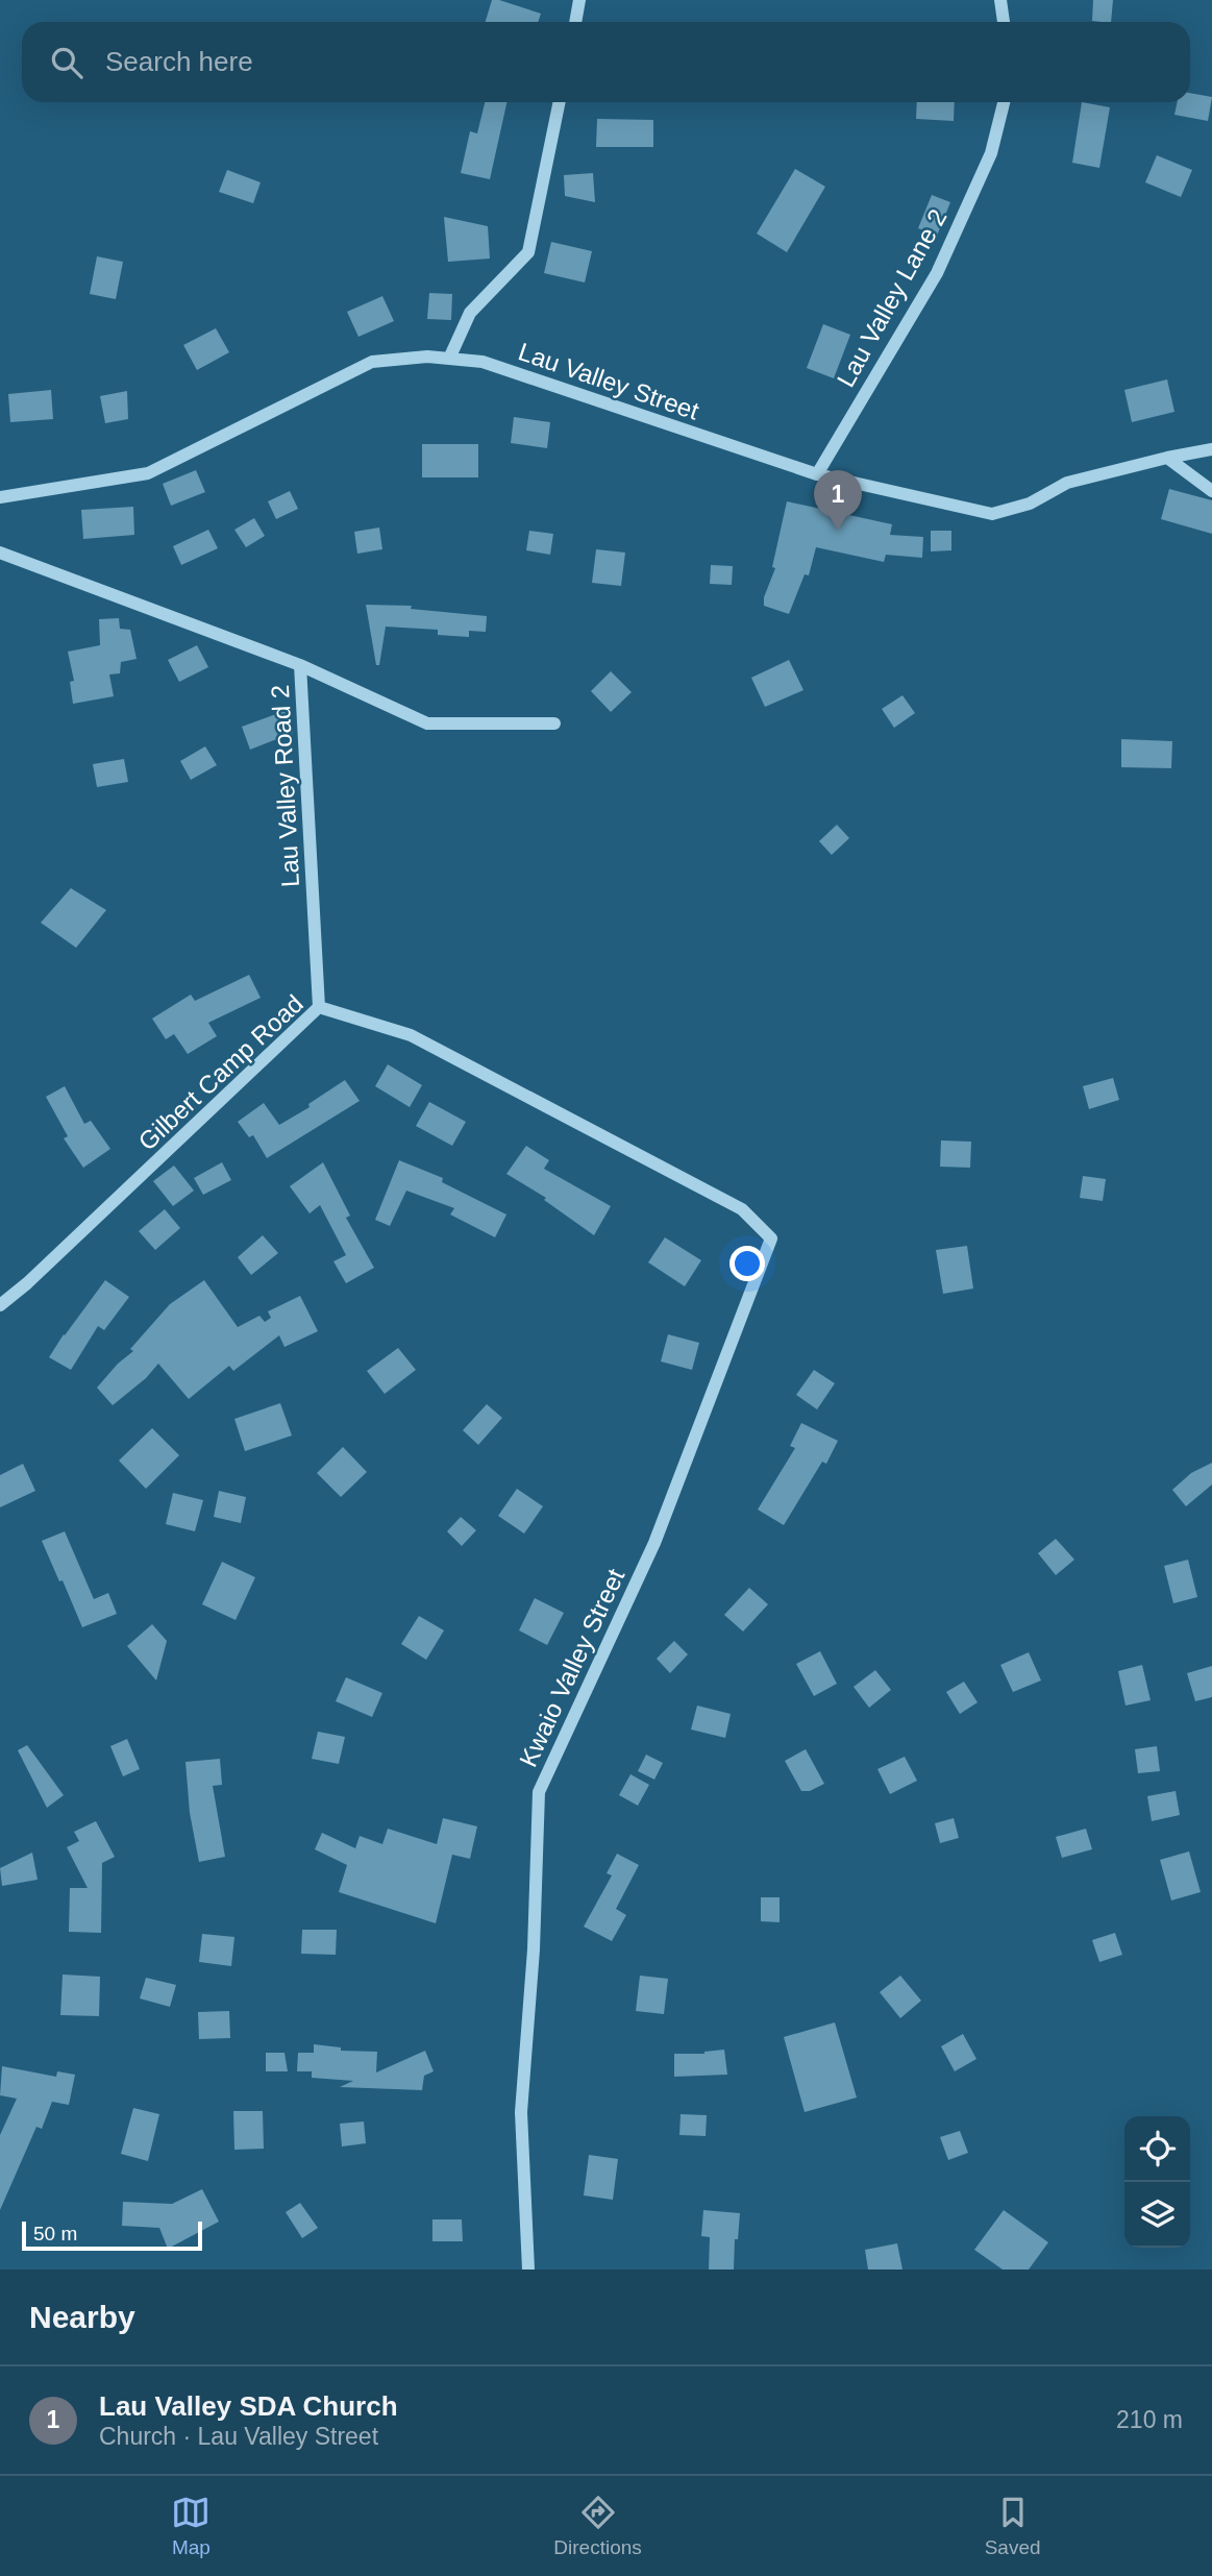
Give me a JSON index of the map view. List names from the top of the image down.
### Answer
{
  "streets": {
    "street": [
      "Lau Valley Lane 2",
      "Lau Valley Street",
      "Lau Valley Road 2",
      "Gilbert Camp Road",
      "Kwaio Valley Street"
    ]
  },
  "crossings": [
    ["Lau Valley Lane 2", "Lau Valley Street"],
    ["Lau Valley Road 2", "Gilbert Camp Road"],
    ["Gilbert Camp Road", "Kwaio Valley Street"]
  ],
  "scale_bar": "50 m",
  "page": {
    "search": "Search here",
    "pins": "1",
    "scale": "50 m",
    "heading": "Nearby",
    "list": [
      {
        "mark": "1",
        "name": "Lau Valley SDA Church",
        "note": "Church · Lau Valley Street",
        "value": "210 m"
      }
    ],
    "nav": ["Map", "Directions", "Saved"]
  }
}
